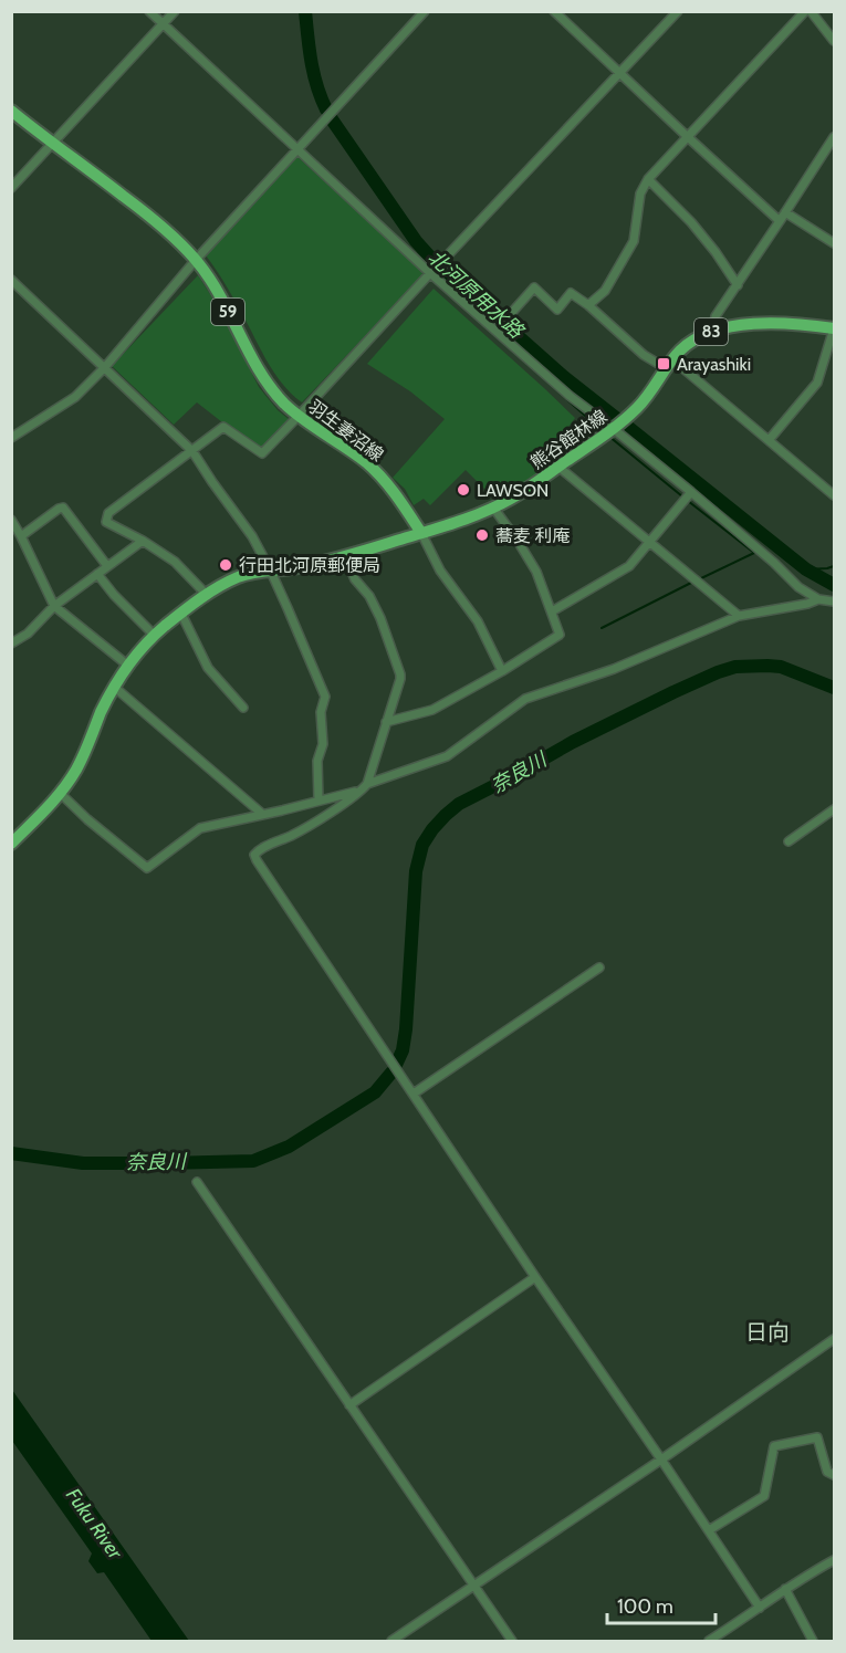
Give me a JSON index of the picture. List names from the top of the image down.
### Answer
{
  "streets": {
    "main road": [
      "59",
      "83",
      "羽生妻沼線",
      "熊谷館林線"
    ]
  },
  "crossings": [
    ["83", "熊谷館林線"],
    ["羽生妻沼線", "熊谷館林線"]
  ],
  "districts": ["日向"],
  "water": ["北河原用水路", "奈良川", "Fuku River"],
  "places": {
    "transit": ["Arayashiki"],
    "other": ["LAWSON", "蕎麦 利庵", "行田北河原郵便局"]
  },
  "scale_bar": "100 m"
}
